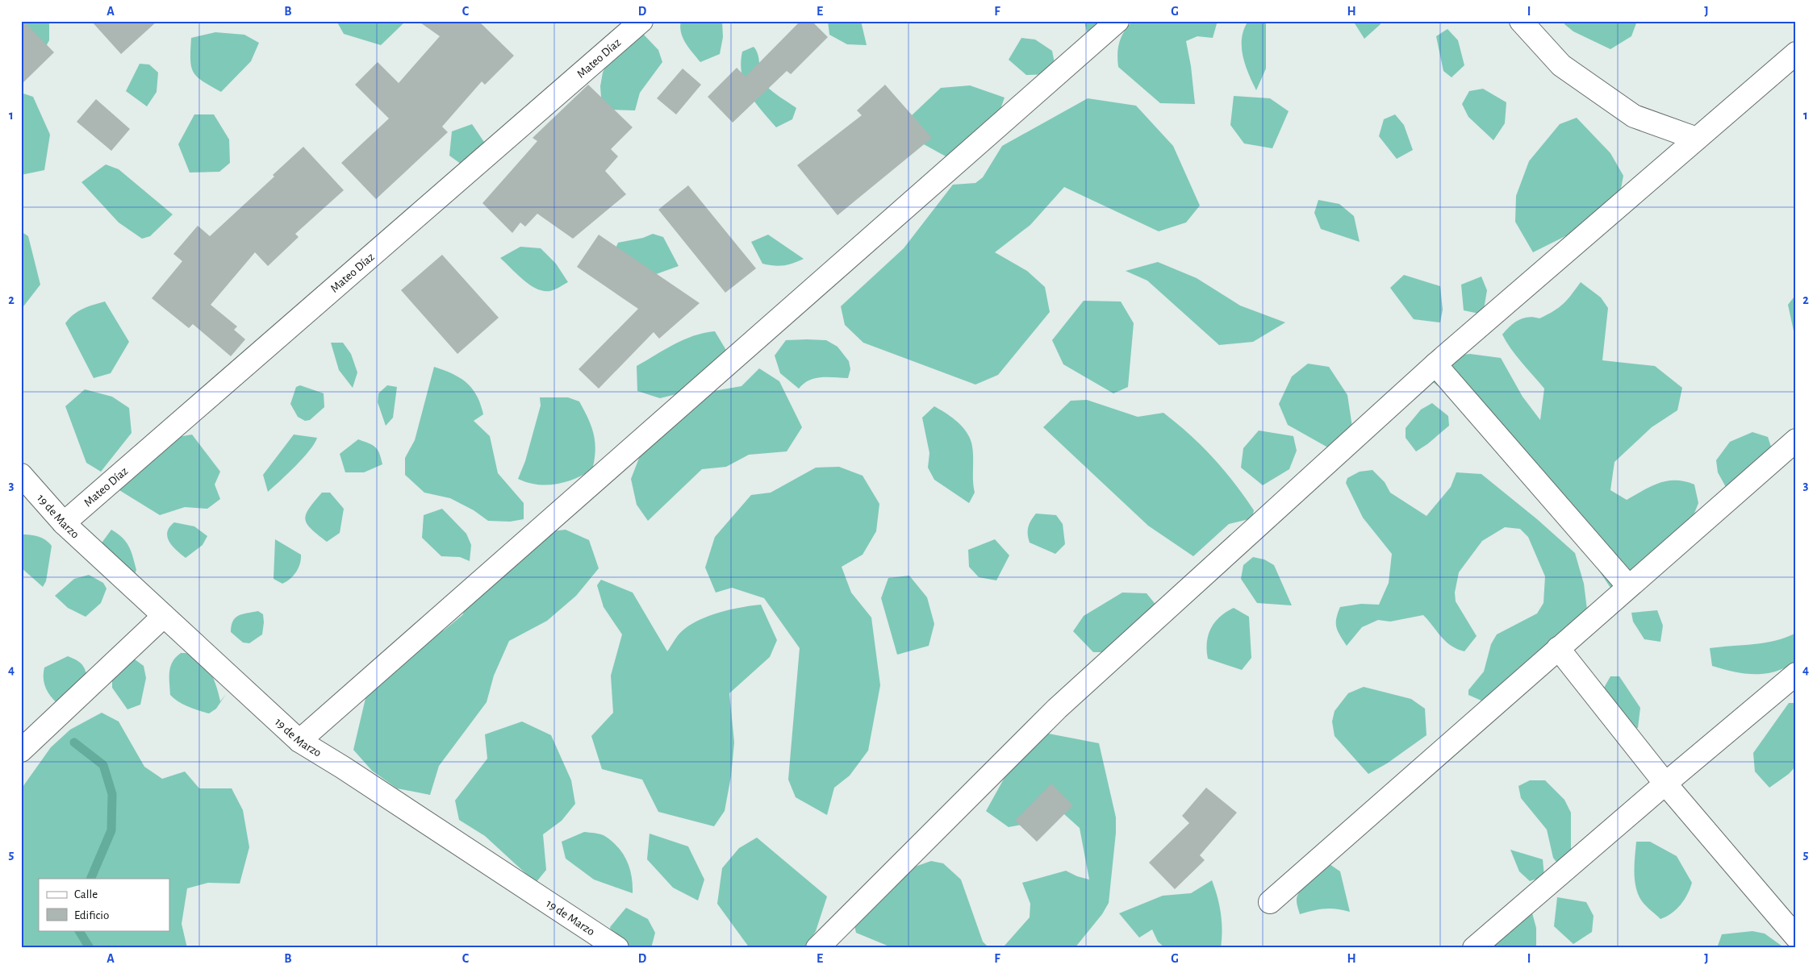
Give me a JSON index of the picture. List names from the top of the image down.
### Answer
{
  "streets": {
    "street": ["Mateo Díaz", "19 de Marzo"]
  },
  "crossings": [
    ["Mateo Díaz", "19 de Marzo"]
  ],
  "legend": ["Calle", "Edificio"],
  "grid": {
    "columns": [
      "A",
      "B",
      "C",
      "D",
      "E",
      "F",
      "G",
      "H",
      "I",
      "J"
    ],
    "rows": [
      "1",
      "2",
      "3",
      "4",
      "5"
    ]
  }
}
